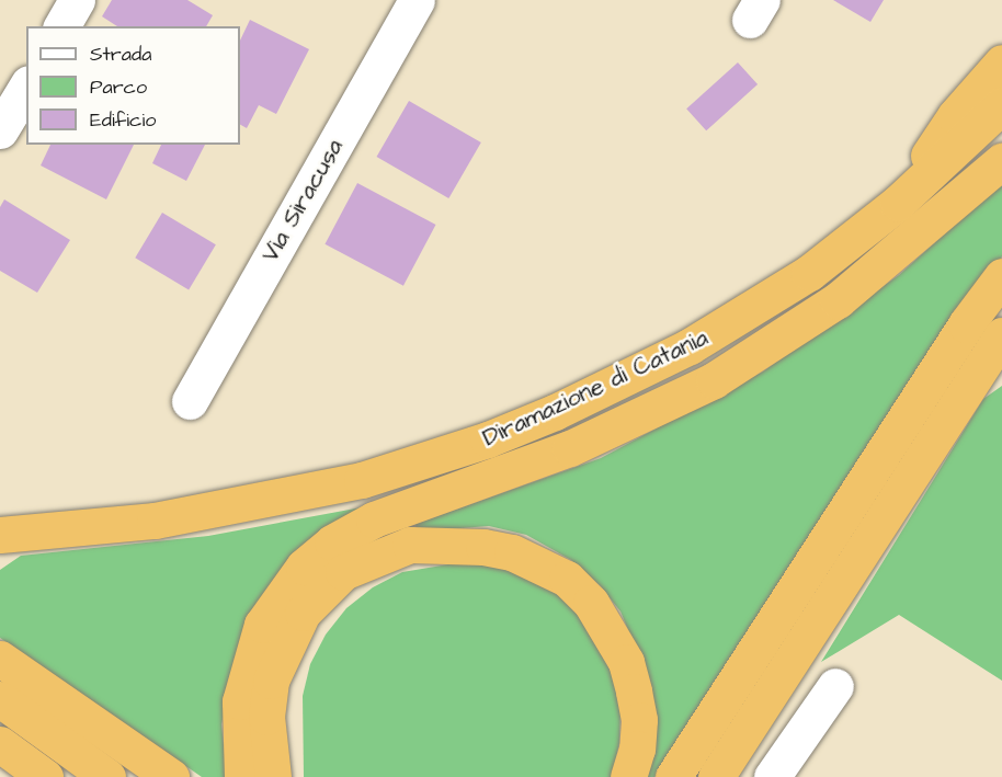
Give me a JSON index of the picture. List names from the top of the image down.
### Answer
{
  "streets": {
    "highway": ["Diramazione di Catania"],
    "street": ["Via Siracusa"]
  },
  "legend": ["Strada", "Parco", "Edificio"]
}
